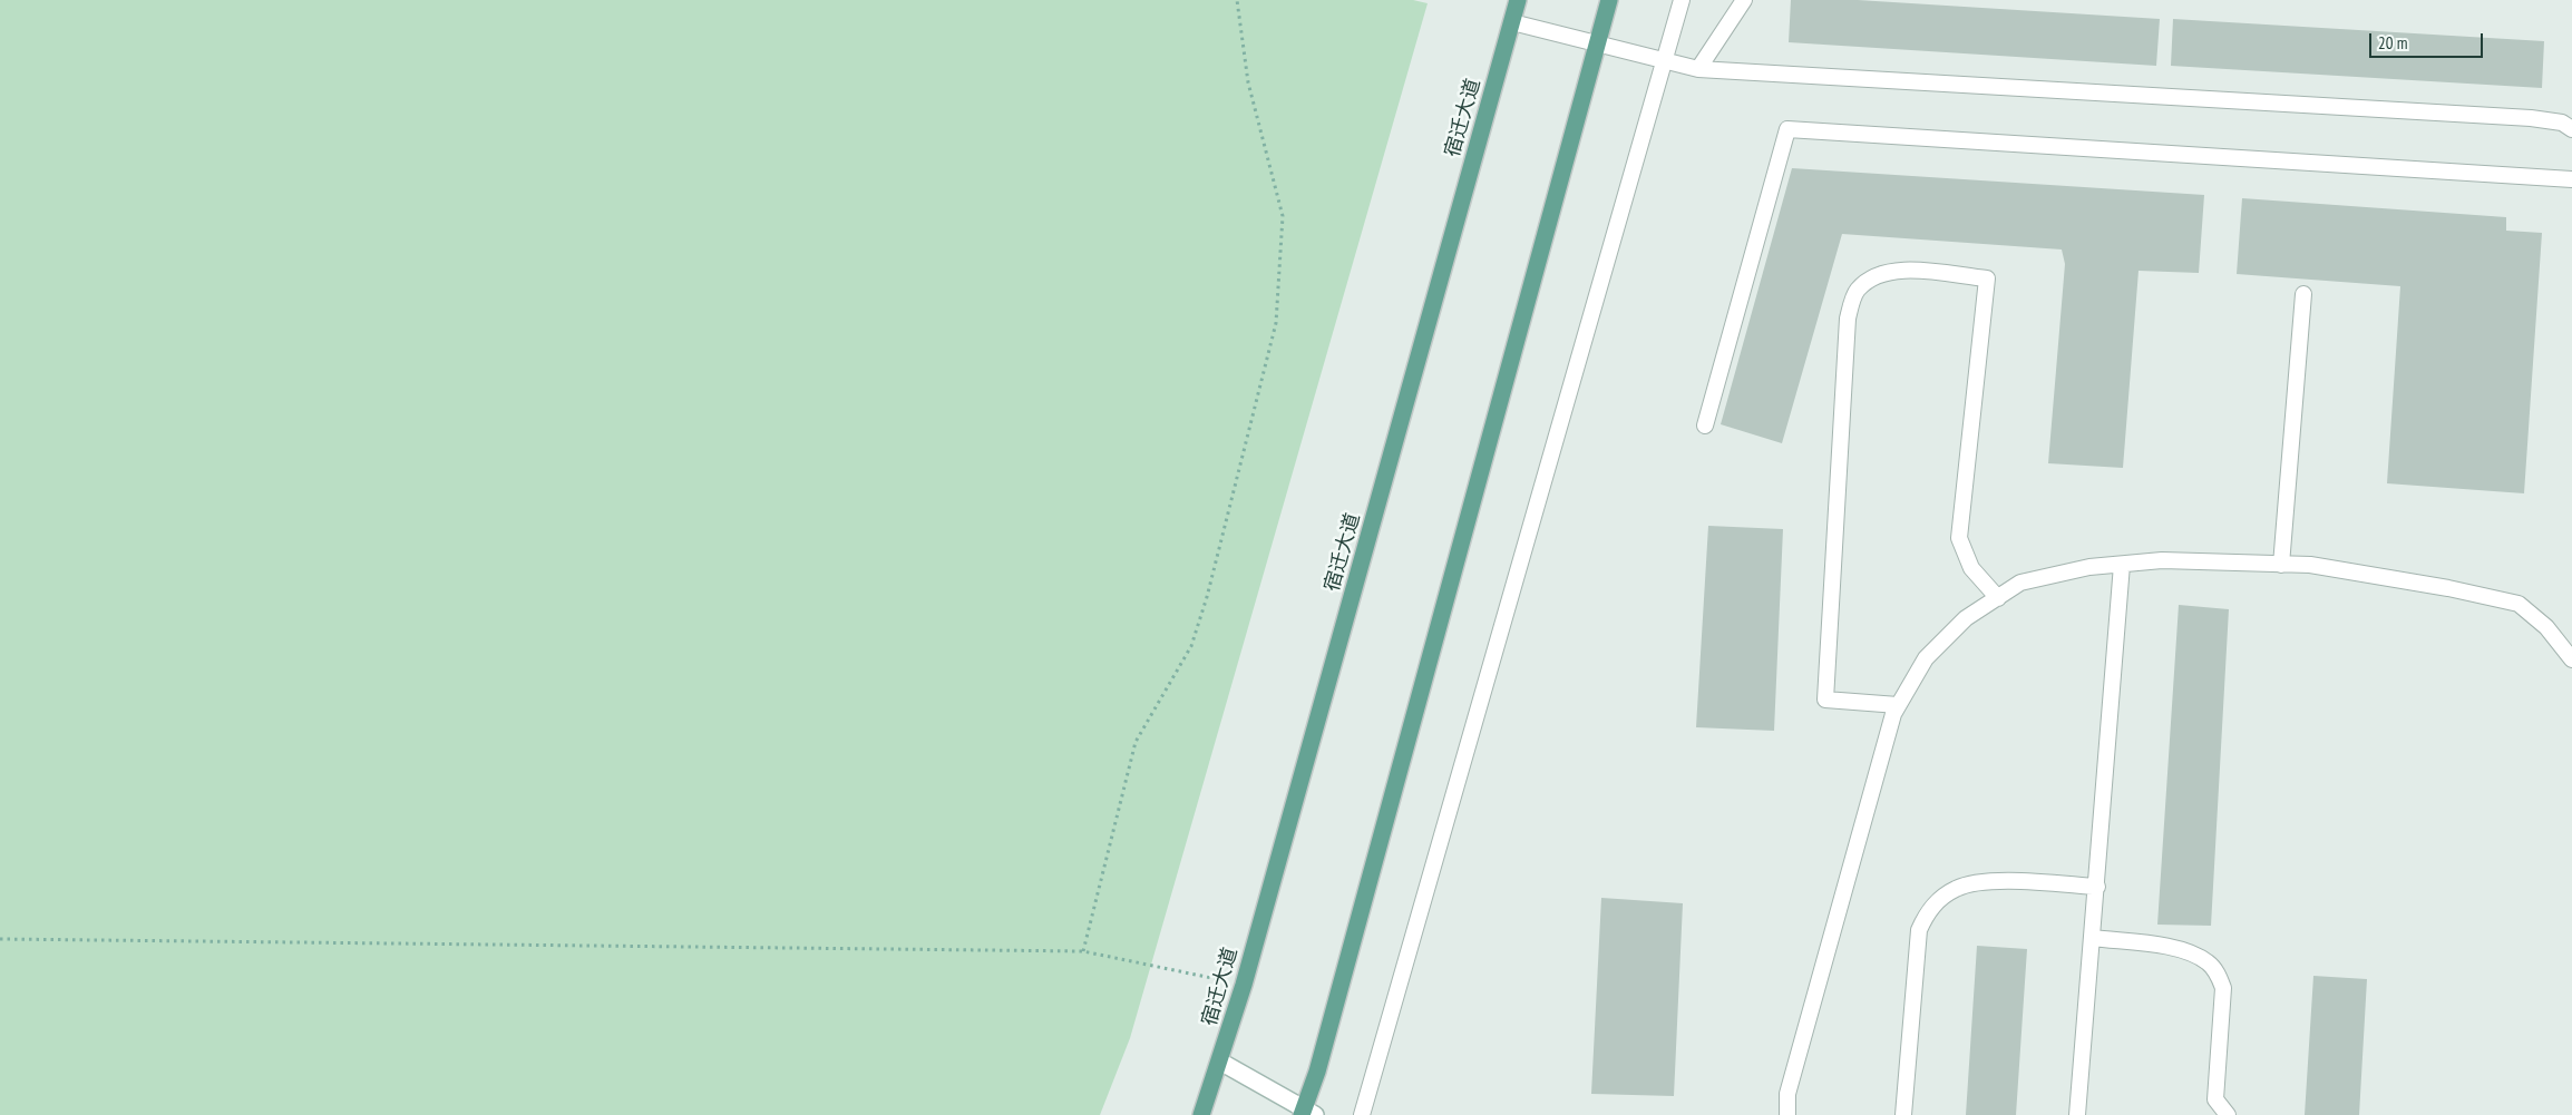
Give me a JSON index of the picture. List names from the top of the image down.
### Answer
{
  "streets": {
    "main road": ["宿迁大道"]
  },
  "scale_bar": "20 m"
}
